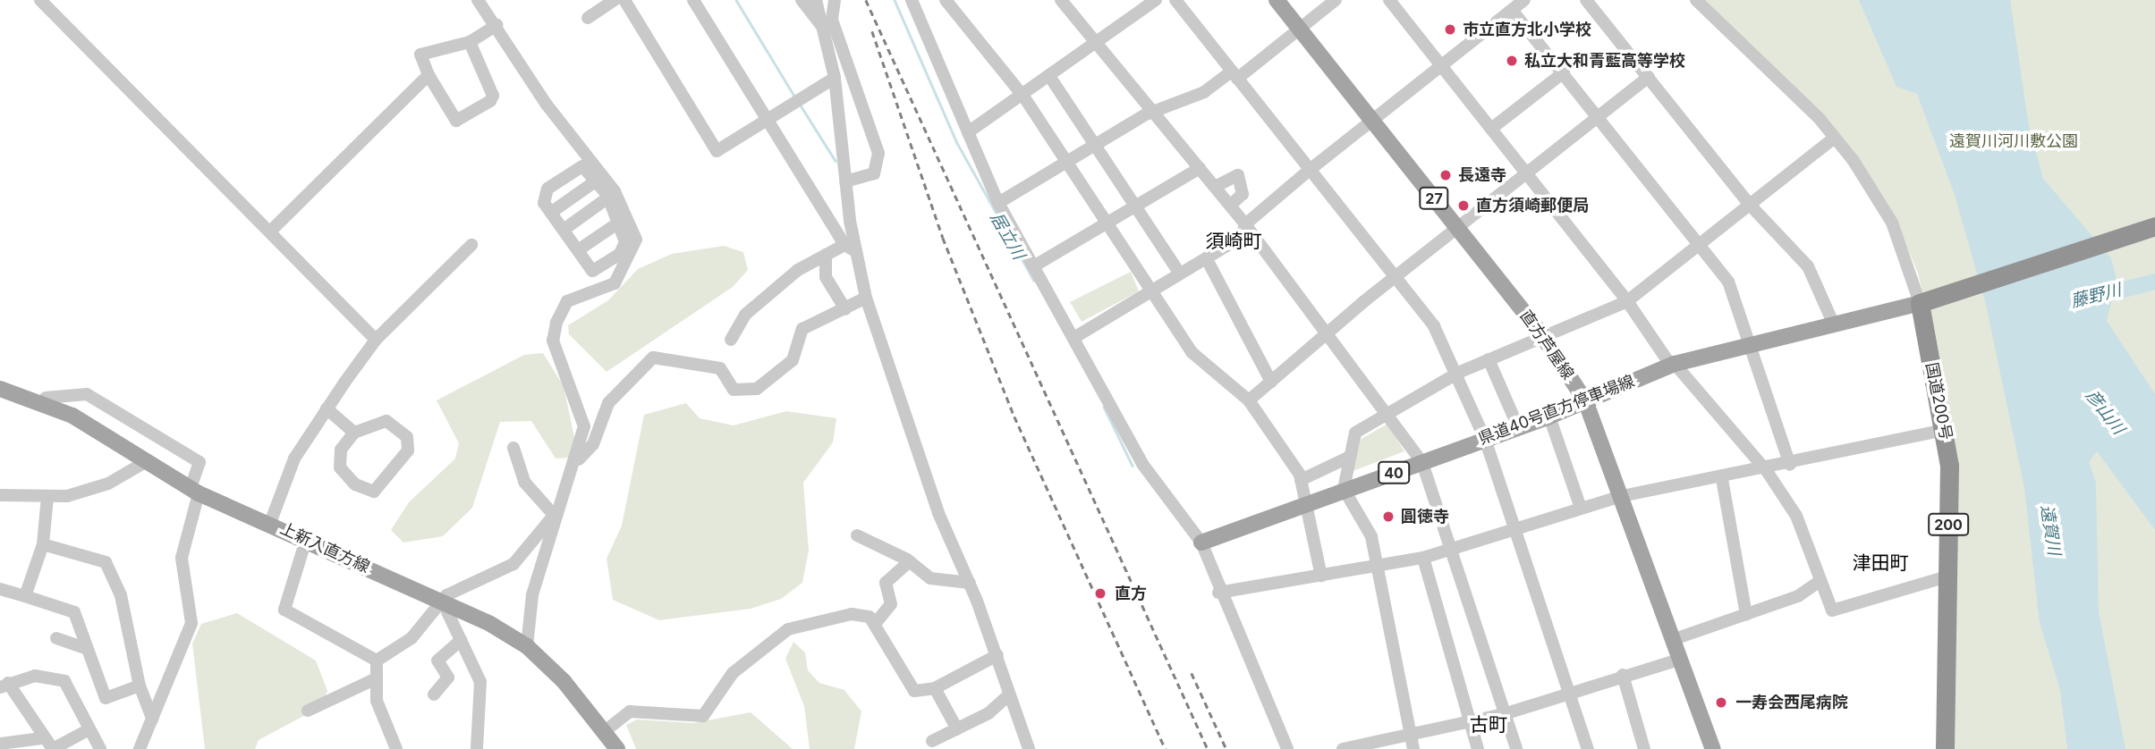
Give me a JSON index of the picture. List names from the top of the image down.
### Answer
{
  "streets": {
    "highway": ["国道200号", "200"],
    "main road": [
      "27",
      "直方芦屋線",
      "県道40号直方停車場線",
      "40",
      "上新入直方線"
    ]
  },
  "crossings": [
    ["直方芦屋線", "県道40号直方停車場線"],
    ["国道200号", "県道40号直方停車場線"]
  ],
  "districts": ["須崎町", "津田町", "古町"],
  "water": [
    "居立川",
    "藤野川",
    "彦山川",
    "遠賀川"
  ],
  "parks": ["遠賀川河川敷公園"],
  "places": [
    "市立直方北小学校",
    "私立大和青藍高等学校",
    "長遠寺",
    "直方須崎郵便局",
    "圓徳寺",
    "直方",
    "一寿会西尾病院"
  ]
}
